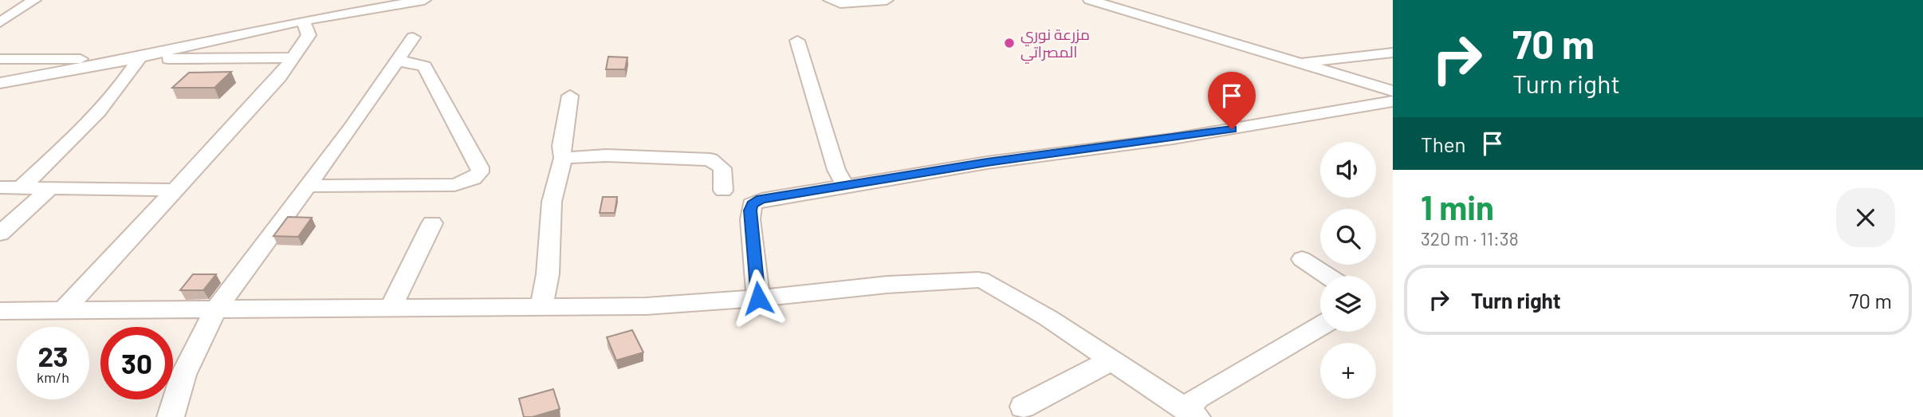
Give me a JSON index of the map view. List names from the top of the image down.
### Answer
{
  "places": ["مزرعة نوري المصراتي"],
  "page": {
    "turn": ["70 m", "Turn right"],
    "then": "Then",
    "map_buttons": "+",
    "heading": ["1 min", "320 m · 11:38"],
    "list": [
      {
        "name": "Turn right",
        "value": "70 m"
      }
    ],
    "speed": "23 km/h",
    "limit": "30"
  }
}
